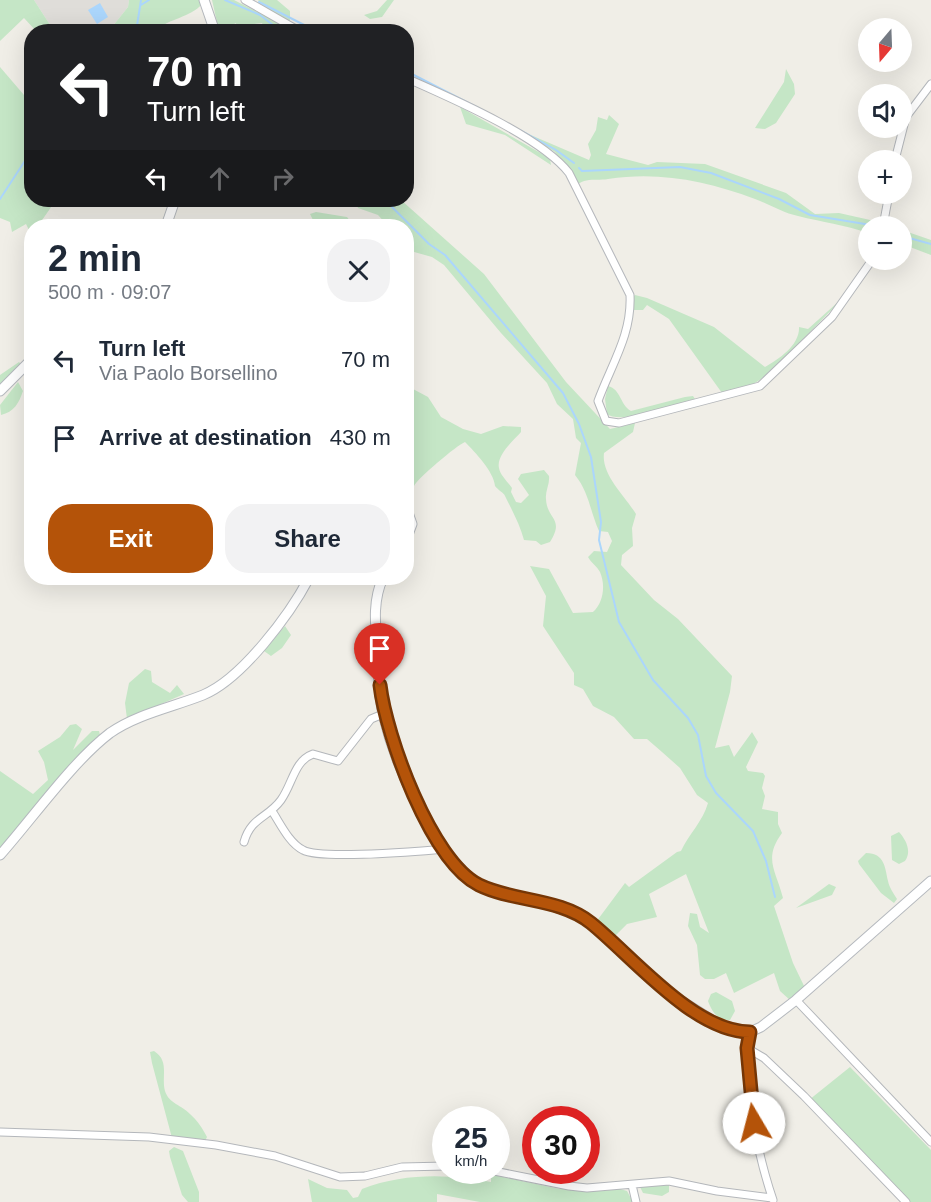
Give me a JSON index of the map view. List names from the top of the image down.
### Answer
{
  "north": "bottom",
  "page": {
    "map_buttons": ["+", "−"],
    "turn": ["70 m", "Turn left"],
    "heading": ["2 min", "500 m · 09:07"],
    "list": [
      {
        "name": "Turn left",
        "note": "Via Paolo Borsellino",
        "value": "70 m"
      },
      {
        "name": "Arrive at destination",
        "value": "430 m"
      }
    ],
    "buttons": ["Exit", "Share"],
    "speed": "25 km/h",
    "limit": "30"
  }
}
